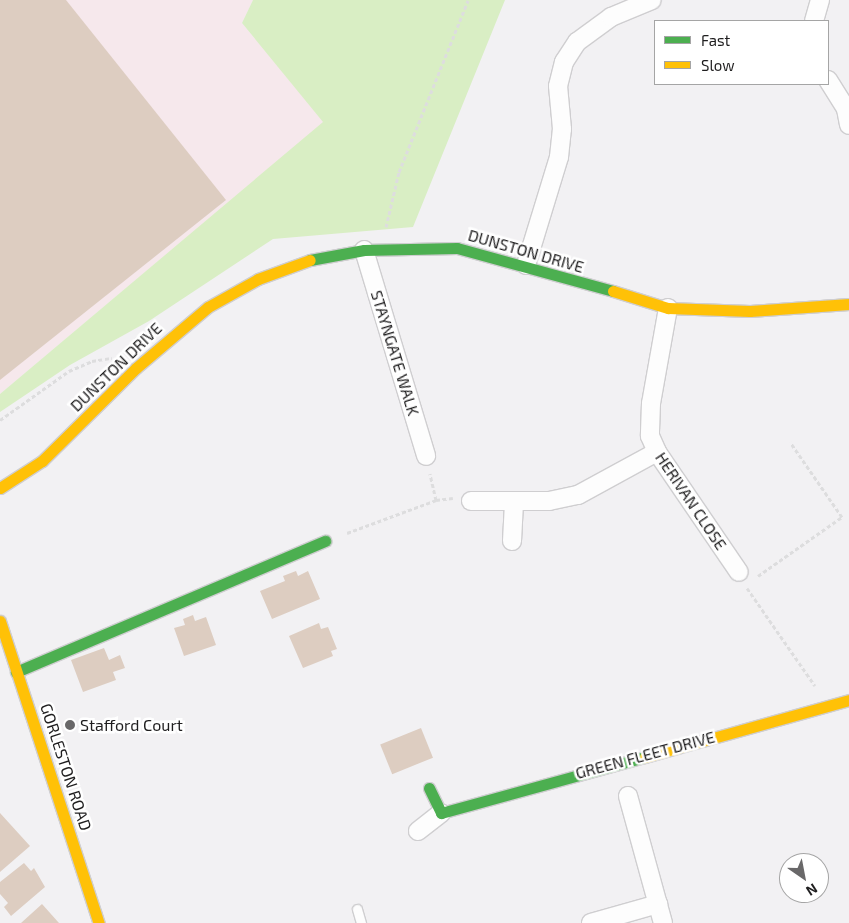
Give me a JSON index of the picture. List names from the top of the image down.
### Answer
{
  "streets": {
    "street": [
      "DUNSTON DRIVE",
      "STAYNGATE WALK",
      "HERIVAN CLOSE",
      "GREEN FLEET DRIVE",
      "GORLESTON ROAD"
    ]
  },
  "crossings": [
    ["DUNSTON DRIVE", "STAYNGATE WALK"],
    ["DUNSTON DRIVE", "HERIVAN CLOSE"]
  ],
  "places": ["Stafford Court"],
  "legend": ["Fast", "Slow"],
  "north": "bottom right"
}
